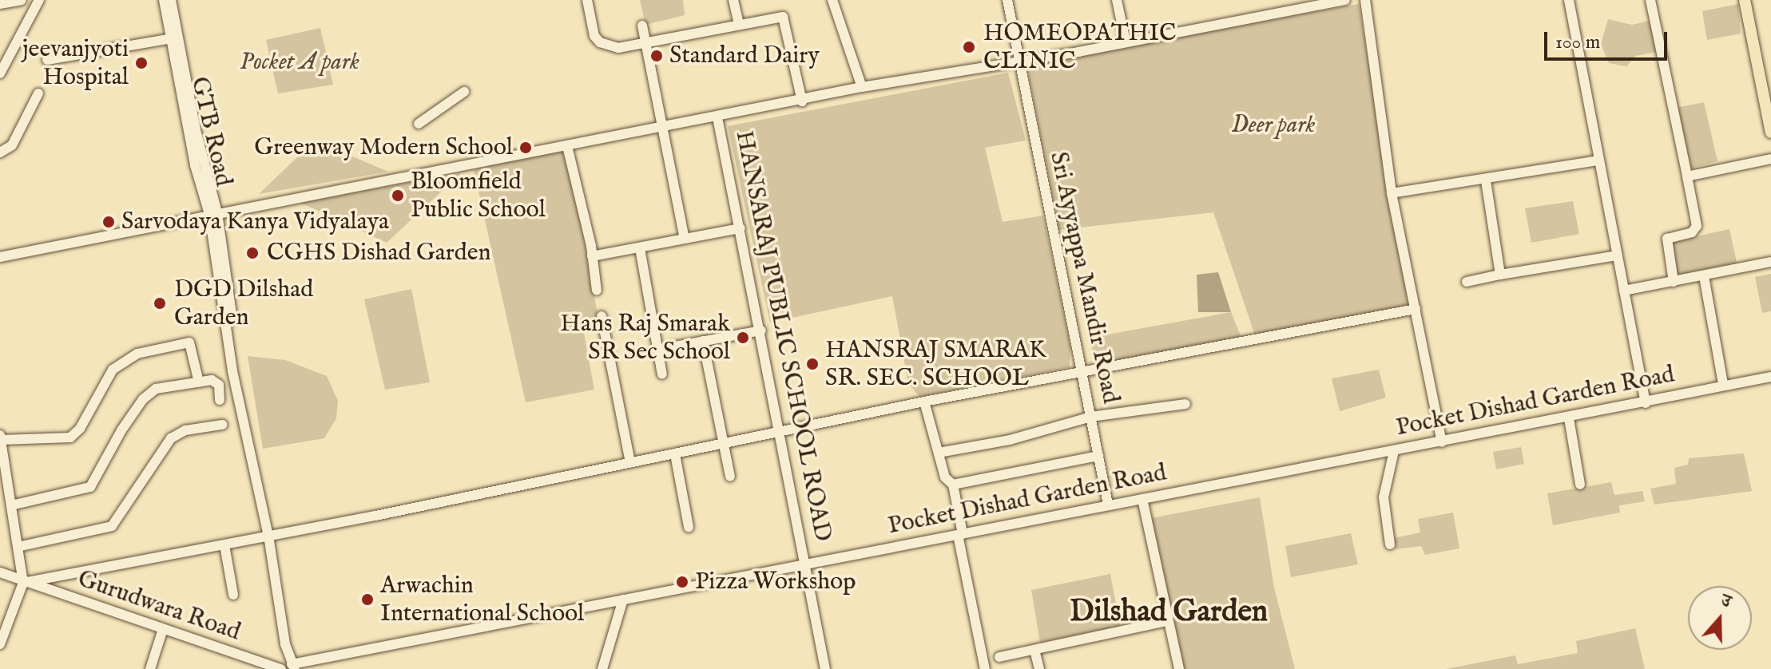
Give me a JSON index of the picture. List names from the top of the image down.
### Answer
{
  "streets": {
    "street": [
      "GTB Road",
      "Sri Ayyappa Mandir Road",
      "HANSARAJ PUBLIC SCHOOL ROAD",
      "Pocket Dishad Garden Road",
      "Gurudwara Road"
    ]
  },
  "crossings": [
    ["GTB Road", "Pocket Dishad Garden Road"],
    ["Sri Ayyappa Mandir Road", "Pocket Dishad Garden Road"],
    ["HANSARAJ PUBLIC SCHOOL ROAD", "Pocket Dishad Garden Road"]
  ],
  "districts": ["Dilshad Garden"],
  "parks": ["Pocket A park", "Deer park"],
  "places": [
    "HOMEOPATHIC CLINIC",
    "Standard Dairy",
    "jeevanjyoti Hospital",
    "Greenway Modern School",
    "Bloomfield Public School",
    "Sarvodaya Kanya Vidyalaya",
    "CGHS Dishad Garden",
    "DGD Dilshad Garden",
    "Hans Raj Smarak SR Sec School",
    "HANSRAJ SMARAK SR. SEC. SCHOOL",
    "Pizza Workshop",
    "Arwachin International School"
  ],
  "scale_bar": "100 m",
  "north": "top"
}
